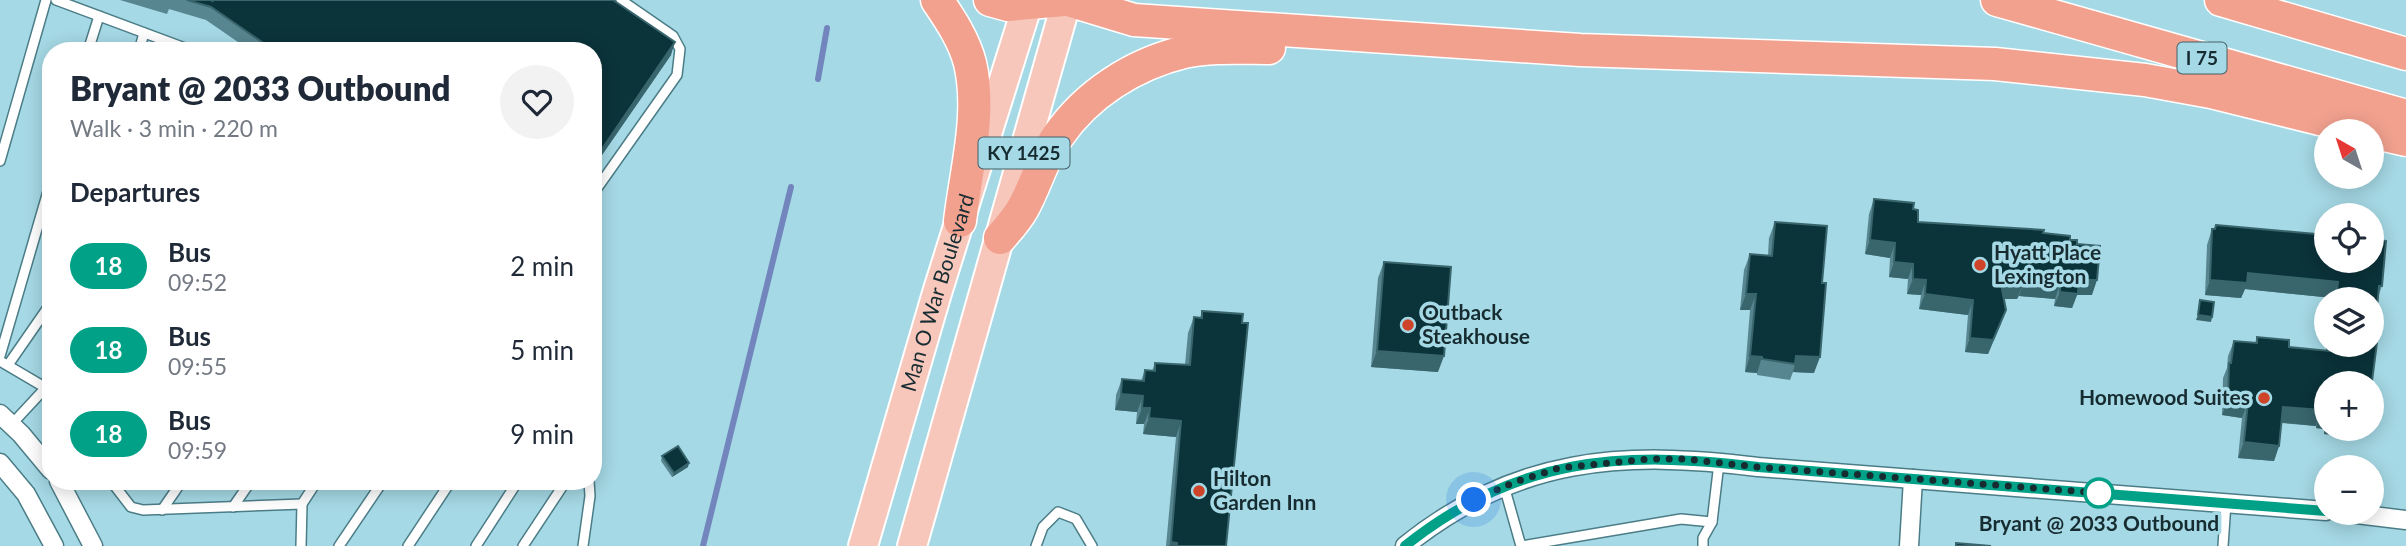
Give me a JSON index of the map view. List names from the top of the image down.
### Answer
{
  "streets": {
    "highway": ["I 75"],
    "main road": ["KY 1425", "Man O War Boulevard"]
  },
  "places": [
    "Hyatt Place Lexington",
    "Outback Steakhouse",
    "Homewood Suites",
    "Hilton Garden Inn",
    "Bryant @ 2033 Outbound"
  ],
  "lines": ["bus line 18"],
  "north": "top left",
  "page": {
    "heading": [
      ["Bryant @ 2033 Outbound", "Walk · 3 min · 220 m"],
      "Departures"
    ],
    "map_buttons": ["+", "−"],
    "list": [
      {
        "mark": "18",
        "name": "Bus",
        "note": "09:52",
        "value": "2 min"
      },
      {
        "mark": "18",
        "name": "Bus",
        "note": "09:55",
        "value": "5 min"
      },
      {
        "mark": "18",
        "name": "Bus",
        "note": "09:59",
        "value": "9 min"
      }
    ]
  }
}
